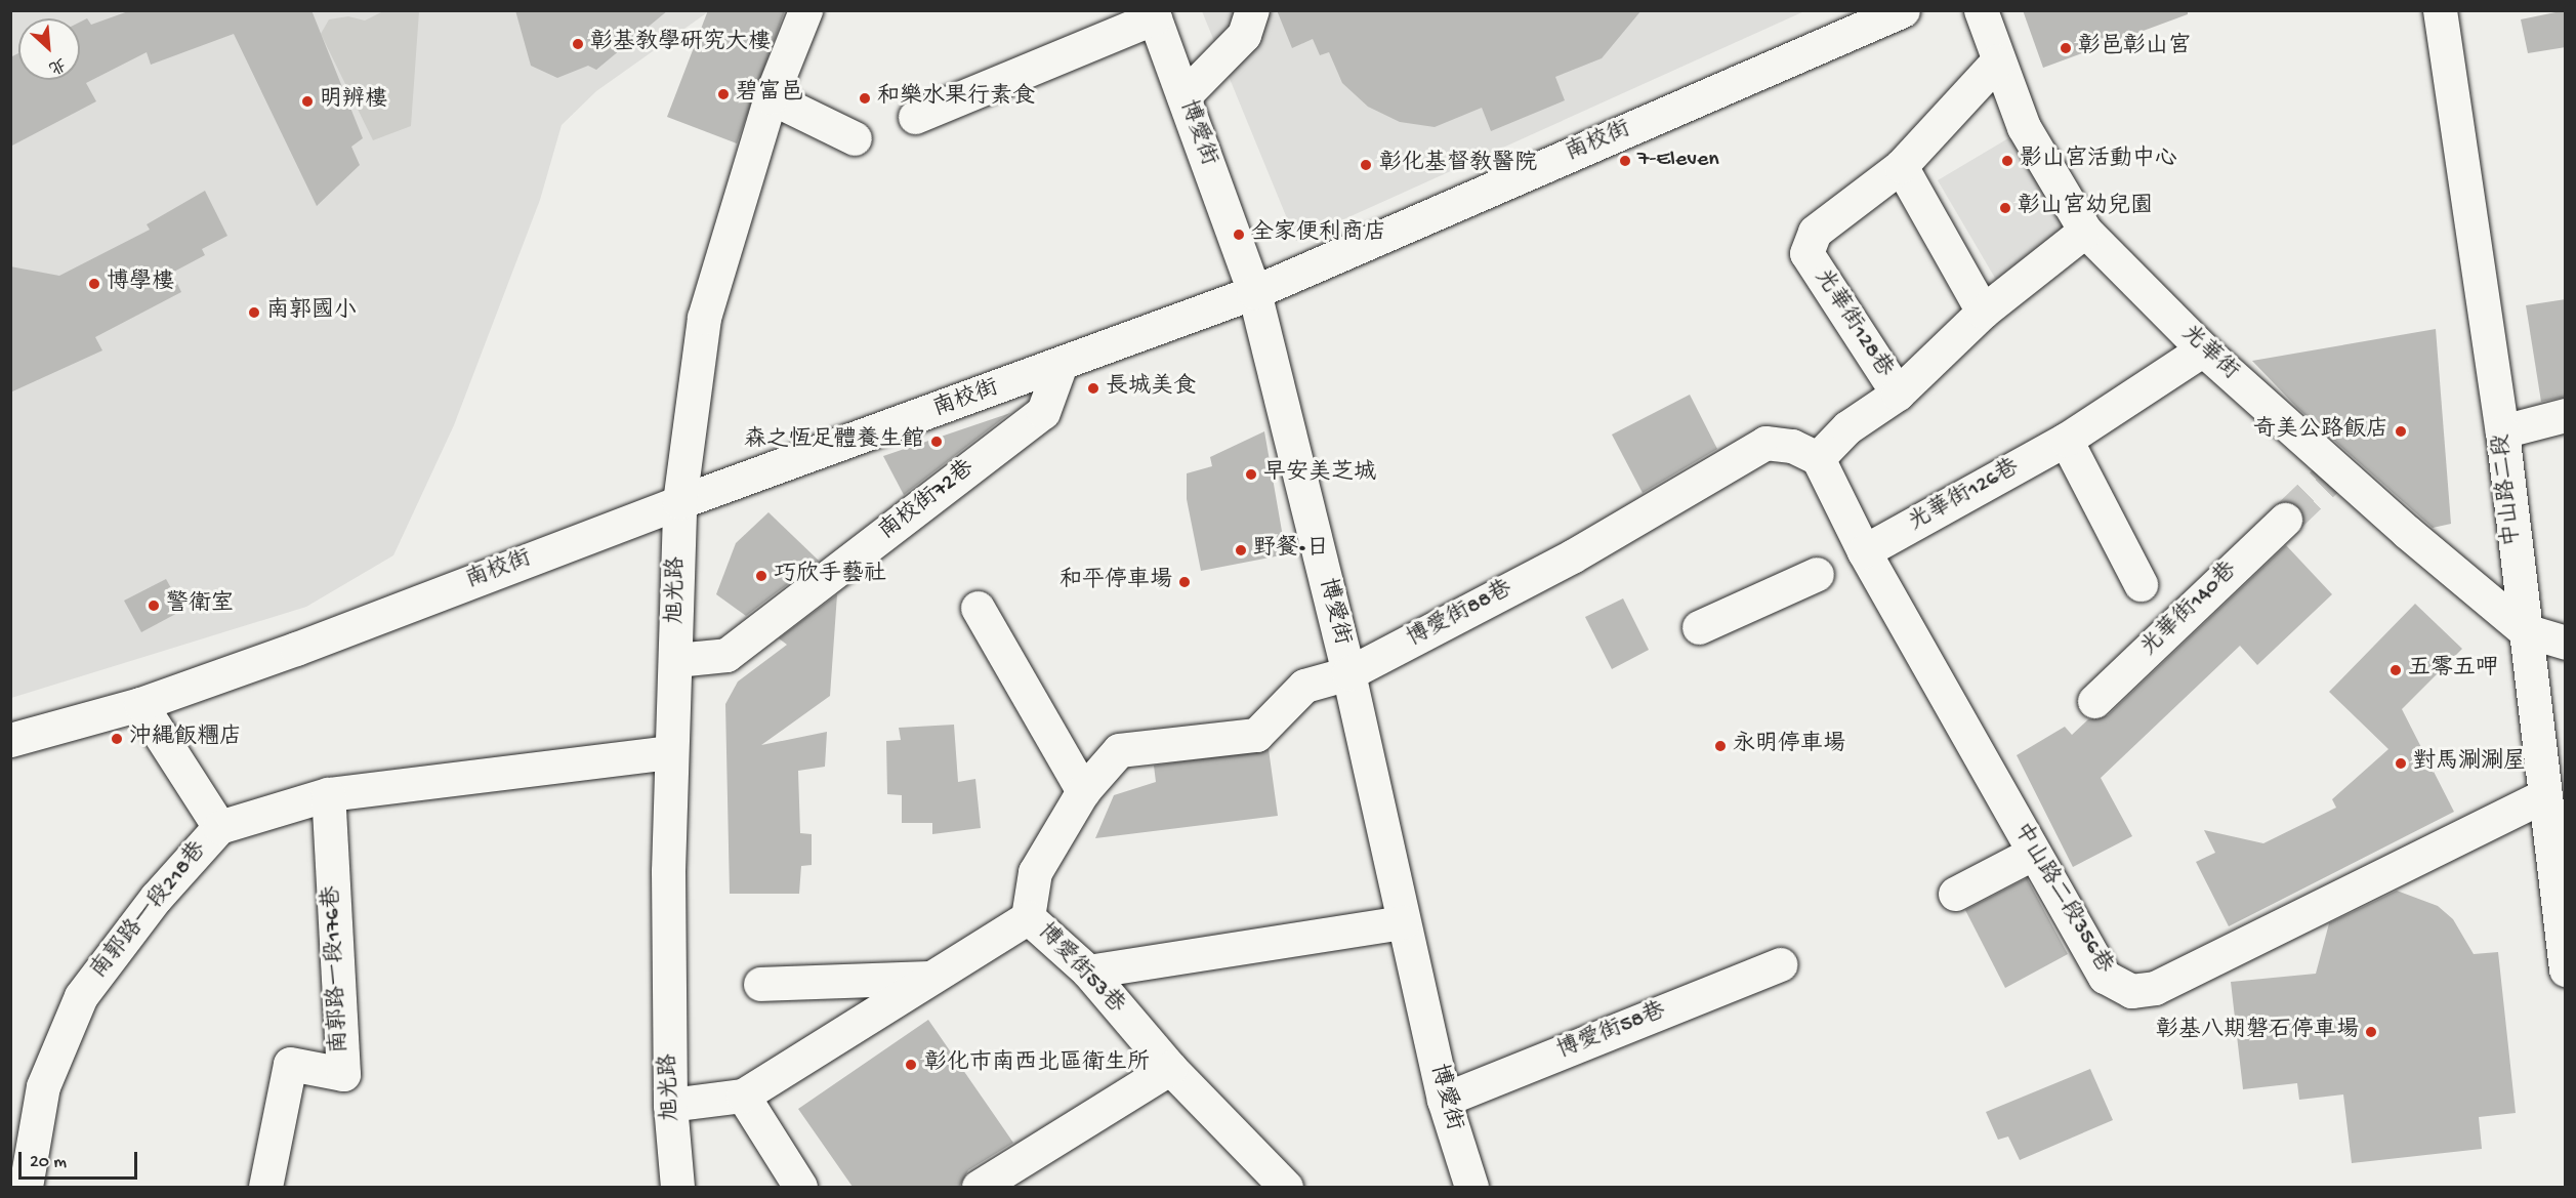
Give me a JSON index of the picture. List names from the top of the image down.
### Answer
{
  "streets": {
    "street": [
      "博愛街",
      "南校街",
      "光華街128巷",
      "光華街",
      "中山路二段",
      "光華街126巷",
      "南校街72巷",
      "旭光路",
      "光華街140巷",
      "博愛街88巷",
      "中山路二段356巷",
      "南郭路一段218巷",
      "南郭路一段176巷",
      "博愛街53巷",
      "博愛街58巷"
    ]
  },
  "crossings": [
    ["博愛街", "南校街"],
    ["博愛街", "博愛街88巷"],
    ["博愛街", "博愛街53巷"],
    ["博愛街", "博愛街58巷"],
    ["南校街", "南校街72巷"],
    ["南校街", "旭光路"],
    ["光華街128巷", "光華街"],
    ["光華街128巷", "博愛街88巷"],
    ["光華街128巷", "中山路二段356巷"],
    ["光華街", "中山路二段"],
    ["光華街", "光華街126巷"],
    ["中山路二段", "中山路二段356巷"],
    ["光華街126巷", "中山路二段356巷"],
    ["南校街72巷", "旭光路"],
    ["旭光路", "南郭路一段218巷"],
    ["博愛街88巷", "中山路二段356巷"],
    ["博愛街88巷", "博愛街53巷"],
    ["南郭路一段218巷", "南郭路一段176巷"]
  ],
  "places": [
    "彰基教學研究大樓",
    "彰邑彰山宮",
    "碧富邑",
    "和樂水果行素食",
    "明辨樓",
    "7-Eleven",
    "影山宮活動中心",
    "彰化基督教醫院",
    "彰山宮幼兒園",
    "全家便利商店",
    "博學樓",
    "南郭國小",
    "長城美食",
    "奇美公路飯店",
    "森之恆足體養生館",
    "早安美芝城",
    "野餐•日",
    "巧欣手藝社",
    "和平停車場",
    "警衛室",
    "五零五呷",
    "沖縄飯糰店",
    "永明停車場",
    "對馬涮涮屋",
    "彰基八期磐石停車場",
    "彰化市南西北區衛生所"
  ],
  "scale_bar": "20 m",
  "north": "bottom right"
}
